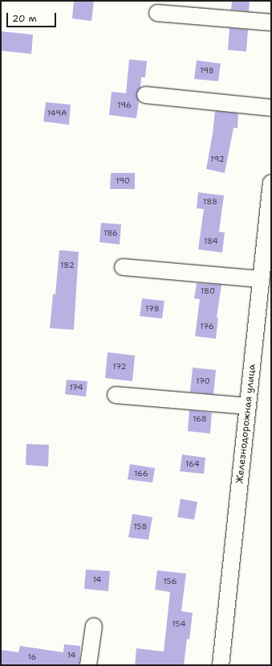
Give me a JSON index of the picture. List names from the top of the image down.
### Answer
{
  "streets": {
    "street": ["Железнодорожная улица"]
  },
  "house_numbers": [
    "198",
    "196",
    "149А",
    "192",
    "190",
    "188",
    "186",
    "184",
    "182",
    "180",
    "178",
    "176",
    "172",
    "170",
    "174",
    "168",
    "164",
    "166",
    "158",
    "14",
    "156",
    "154",
    "14",
    "16"
  ],
  "scale_bar": "20 m"
}
